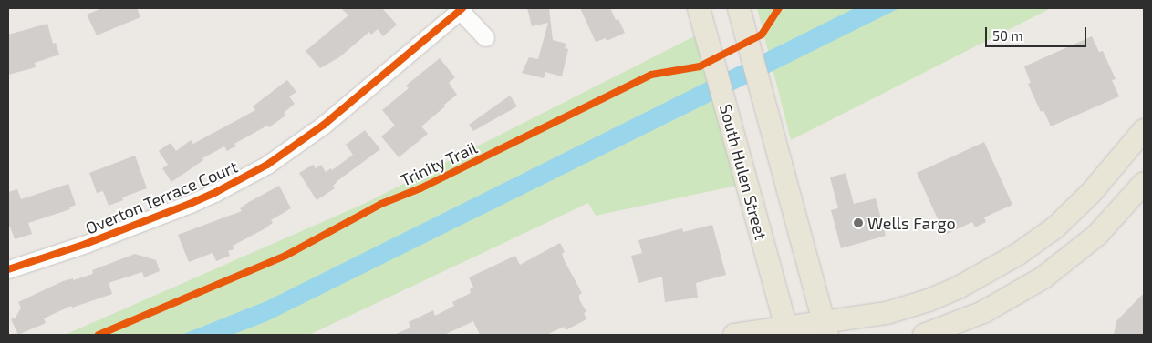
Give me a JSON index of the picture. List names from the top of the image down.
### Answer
{
  "streets": {
    "main road": ["South Hulen Street"],
    "street": ["Overton Terrace Court"],
    "cycle path": ["Trinity Trail"]
  },
  "places": ["Wells Fargo"],
  "scale_bar": "50 m"
}
